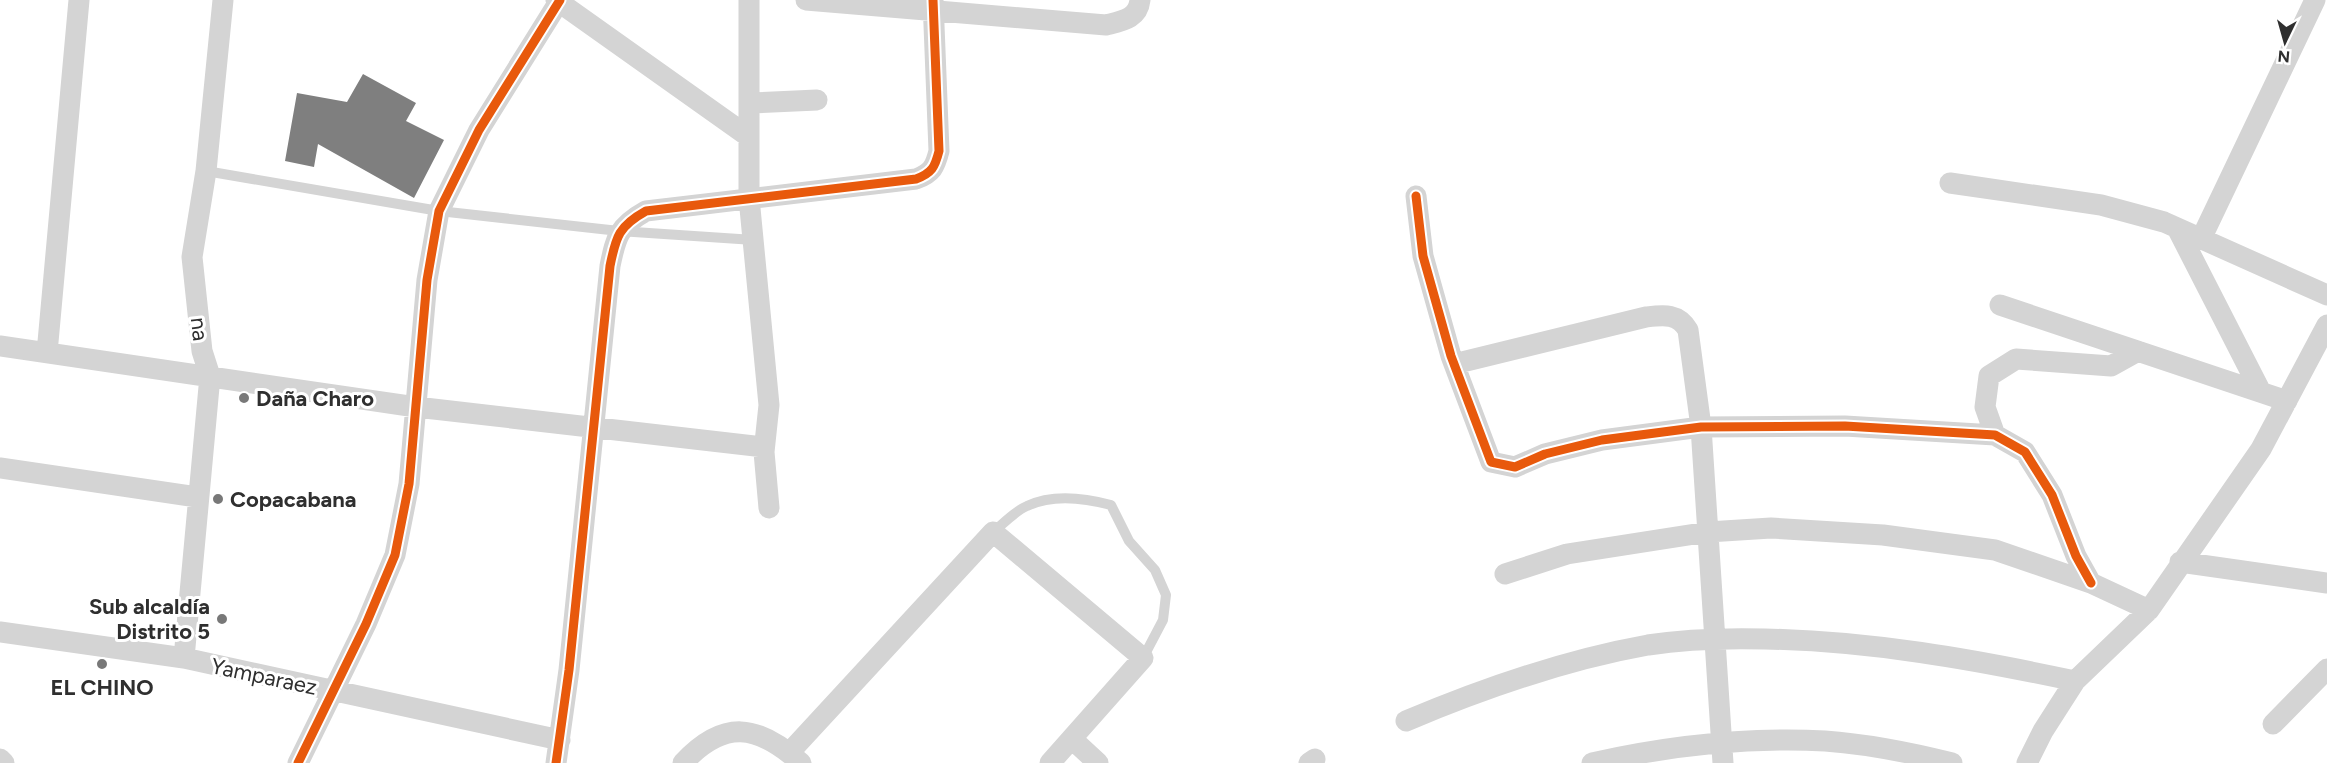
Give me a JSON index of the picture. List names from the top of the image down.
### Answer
{
  "streets": {
    "street": ["na", "Yamparaez"]
  },
  "crossings": [
    ["na", "Yamparaez"]
  ],
  "places": [
    "Daña Charo",
    "Copacabana",
    "Sub alcaldía Distrito 5",
    "EL CHINO"
  ],
  "north": "bottom"
}
